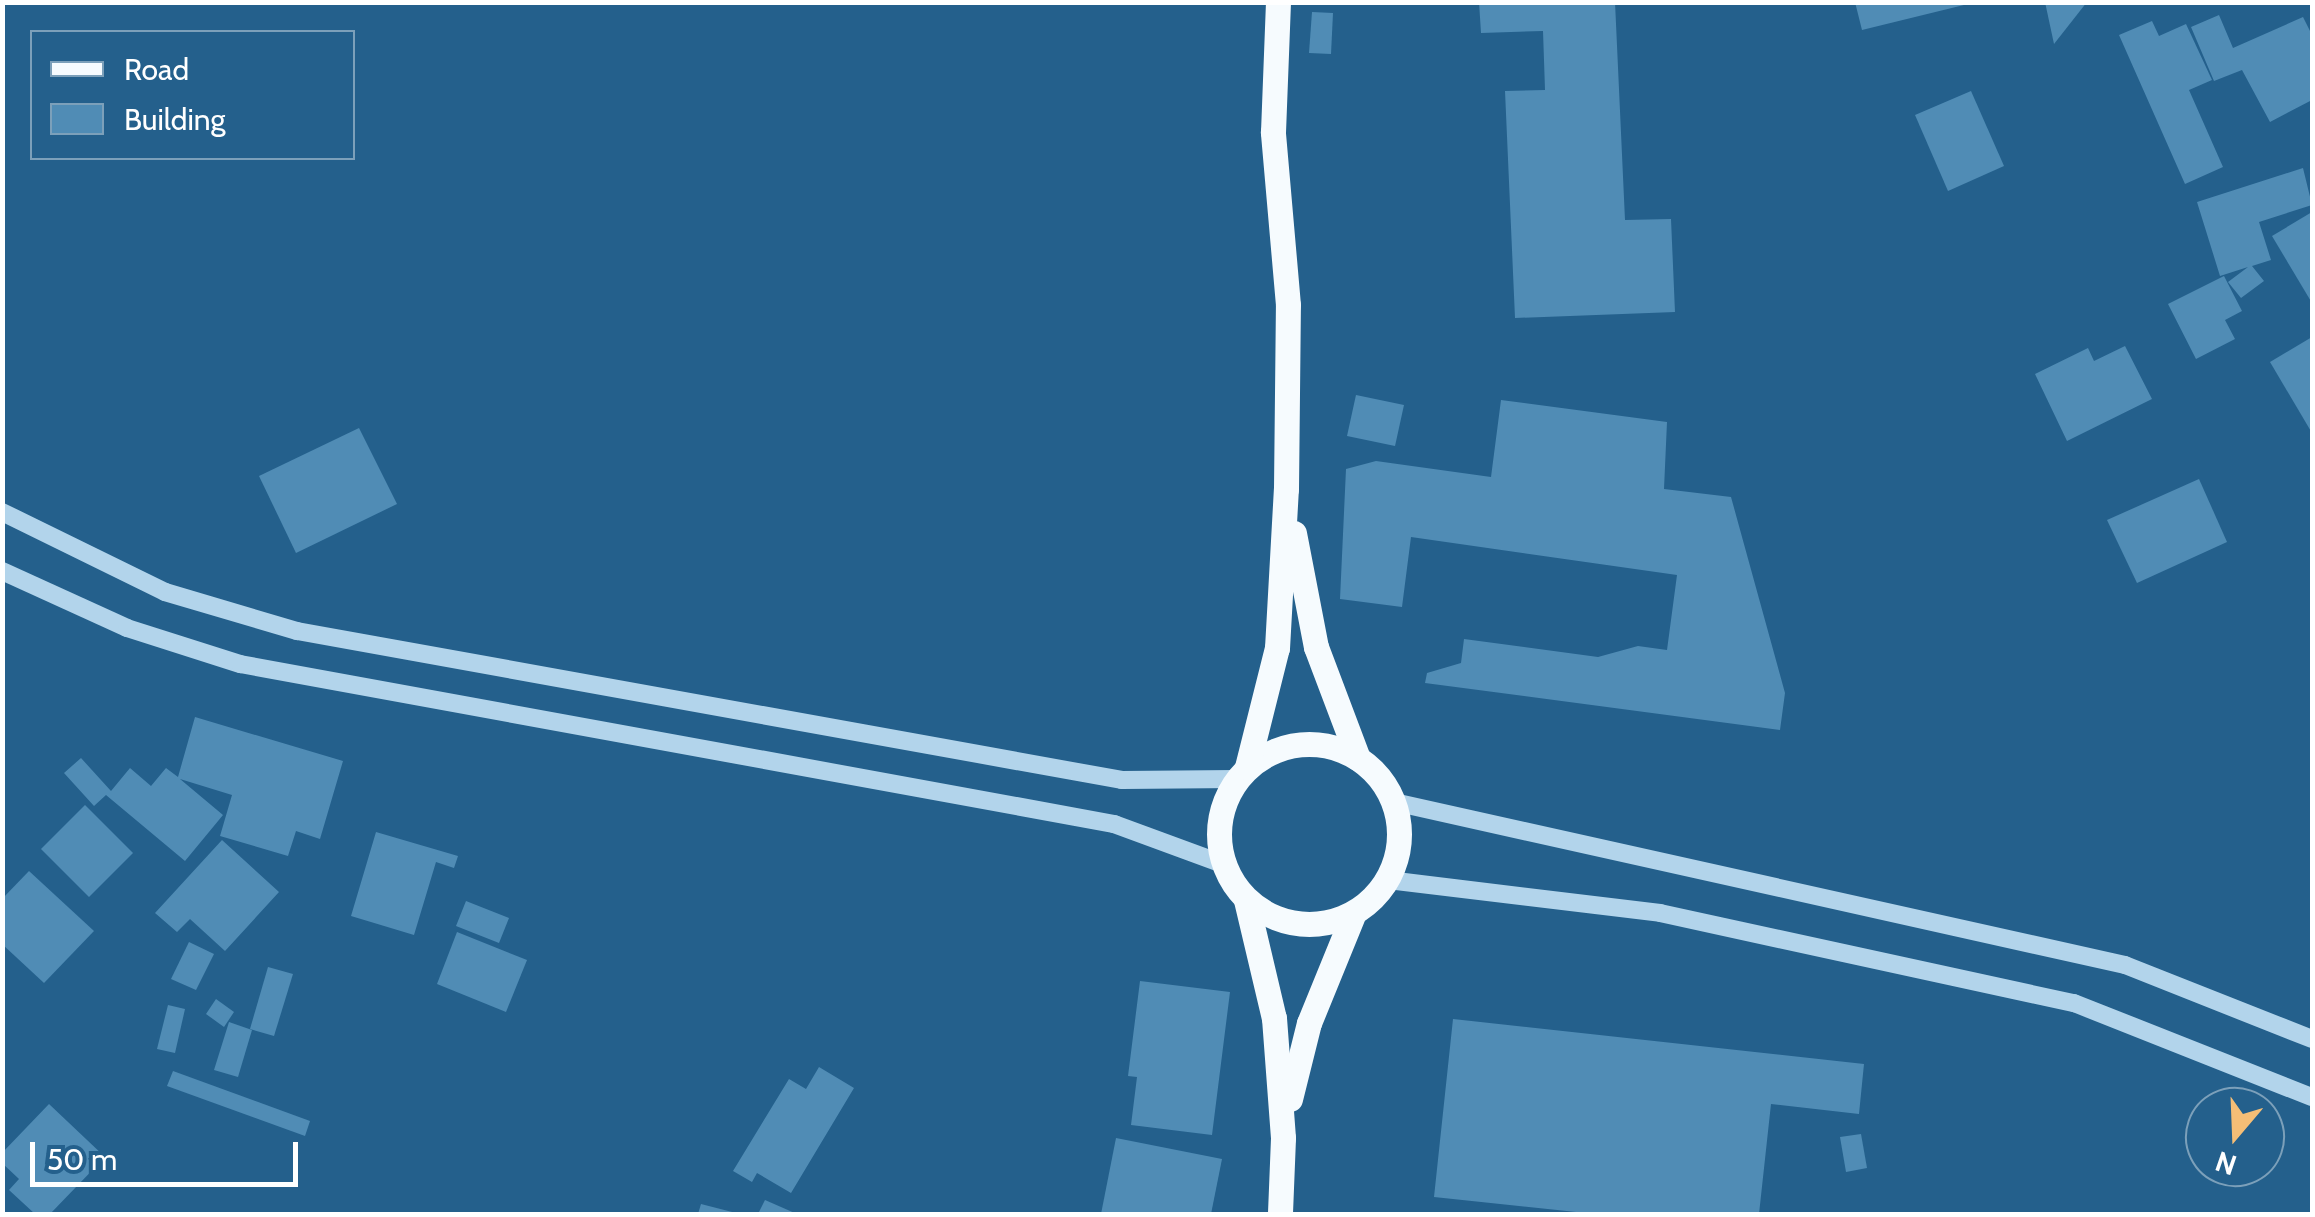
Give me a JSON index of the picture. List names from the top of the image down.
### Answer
{
  "legend": ["Road", "Building"],
  "scale_bar": "50 m",
  "north": "bottom"
}
